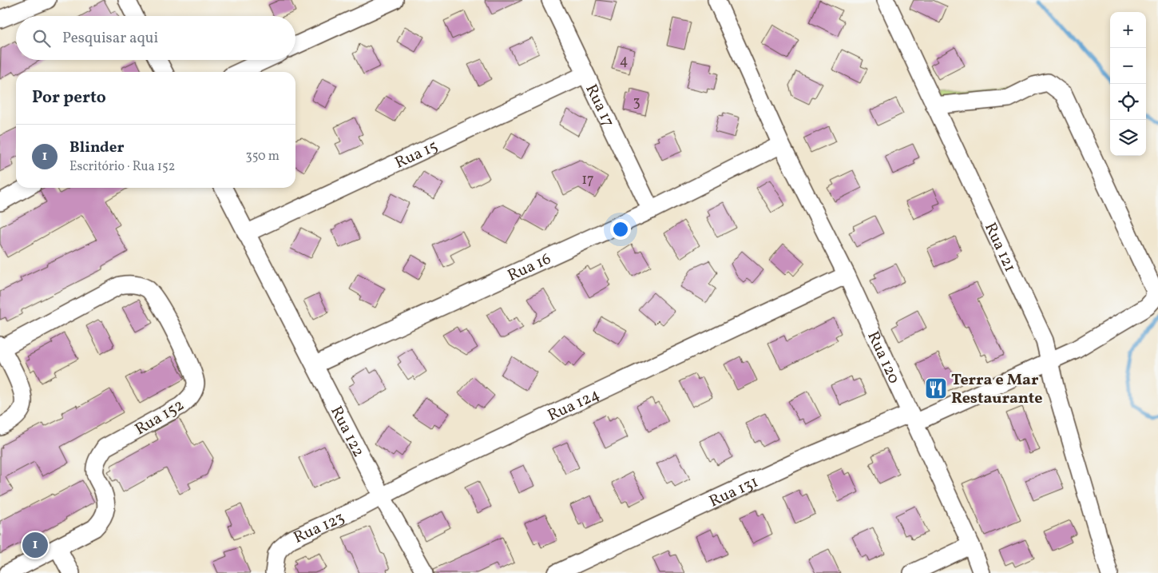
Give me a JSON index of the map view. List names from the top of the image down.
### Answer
{
  "streets": {
    "street": [
      "Rua 17",
      "Rua 15",
      "Rua 121",
      "Rua 16",
      "Rua 120",
      "Rua 124",
      "Rua 152",
      "Rua 122",
      "Rua 131",
      "Rua 123"
    ]
  },
  "crossings": [
    ["Rua 17", "Rua 15"],
    ["Rua 17", "Rua 16"],
    ["Rua 16", "Rua 120"],
    ["Rua 16", "Rua 122"],
    ["Rua 120", "Rua 124"],
    ["Rua 120", "Rua 131"],
    ["Rua 124", "Rua 122"],
    ["Rua 124", "Rua 123"],
    ["Rua 122", "Rua 123"]
  ],
  "places": {
    "restaurant": ["Terra e Mar Restaurante"]
  },
  "house_numbers": ["4", "3", "17"],
  "page": {
    "map_buttons": ["+", "−"],
    "search": "Pesquisar aqui",
    "heading": "Por perto",
    "list": [
      {
        "mark": "1",
        "name": "Blinder",
        "note": "Escritório · Rua 152",
        "value": "350 m"
      }
    ],
    "pins": "1"
  }
}
